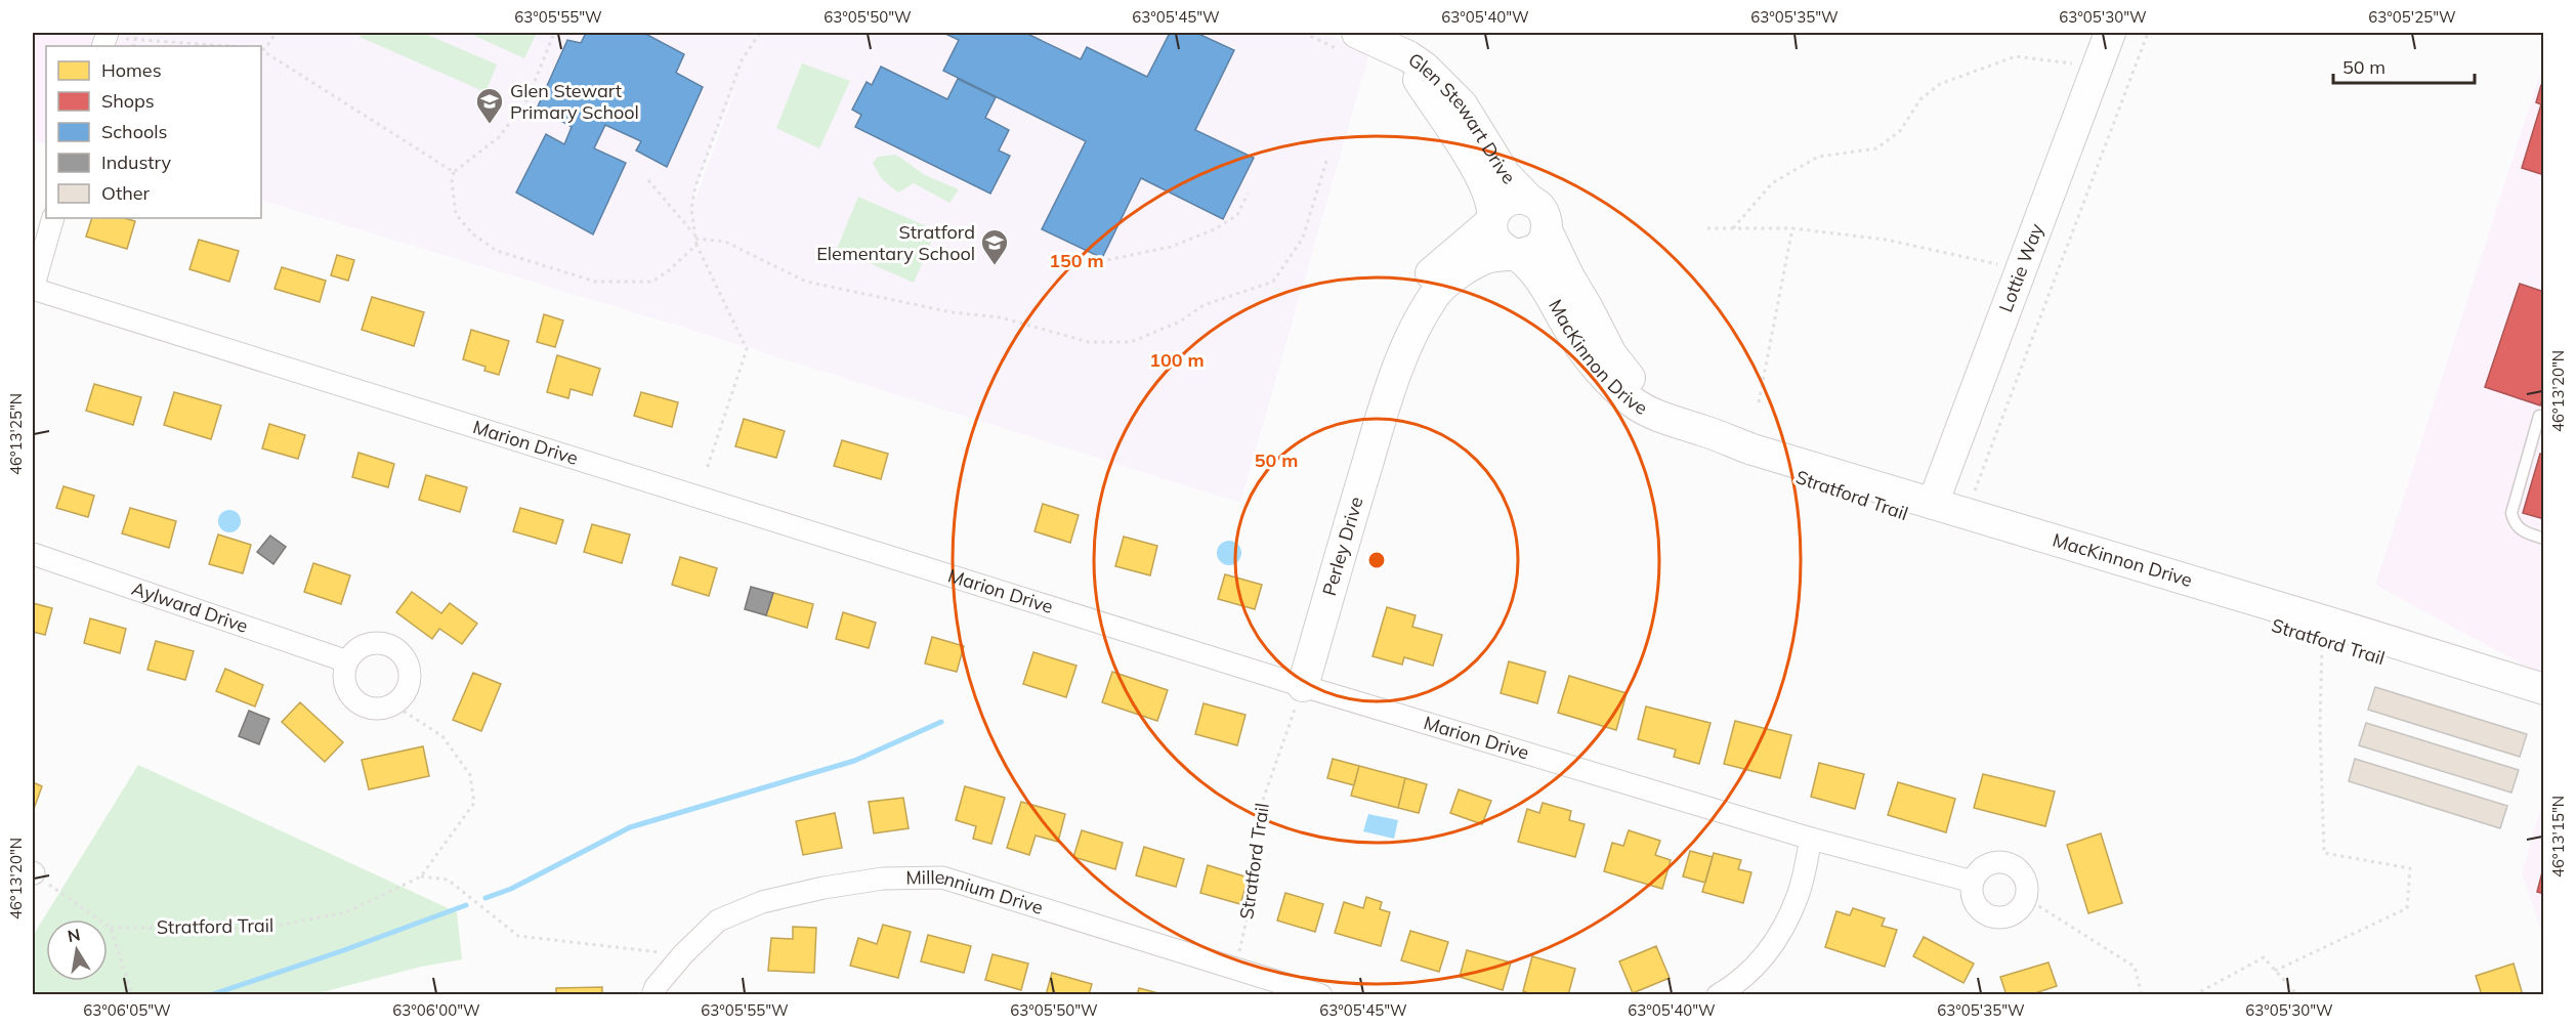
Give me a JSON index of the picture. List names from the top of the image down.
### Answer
{
  "streets": {
    "street": [
      "Glen Stewart Drive",
      "Lottie Way",
      "MacKinnon Drive",
      "Marion Drive",
      "Perley Drive",
      "Aylward Drive",
      "Millennium Drive"
    ],
    "path": ["Stratford Trail"]
  },
  "crossings": [
    ["Glen Stewart Drive", "MacKinnon Drive"],
    ["Glen Stewart Drive", "Perley Drive"],
    ["Lottie Way", "MacKinnon Drive"],
    ["MacKinnon Drive", "Perley Drive"],
    ["Marion Drive", "Stratford Trail"],
    ["Marion Drive", "Perley Drive"],
    ["Stratford Trail", "Perley Drive"],
    ["Stratford Trail", "Aylward Drive"],
    ["Stratford Trail", "Millennium Drive"]
  ],
  "places": {
    "school or university": ["Glen Stewart Primary School", "Stratford Elementary School"]
  },
  "legend": [
    "Homes",
    "Shops",
    "Schools",
    "Industry",
    "Other"
  ],
  "scale_bar": "50 m",
  "north": "top",
  "coordinates": [
    "63°05'55\"W",
    "63°05'50\"W",
    "63°05'45\"W",
    "63°05'40\"W",
    "63°05'35\"W",
    "63°05'30\"W",
    "63°05'25\"W",
    "46°13'20\"N",
    "46°13'25\"N",
    "46°13'15\"N",
    "63°06'05\"W",
    "63°06'00\"W"
  ],
  "rings": ["150 m", "100 m", "50 m"]
}
